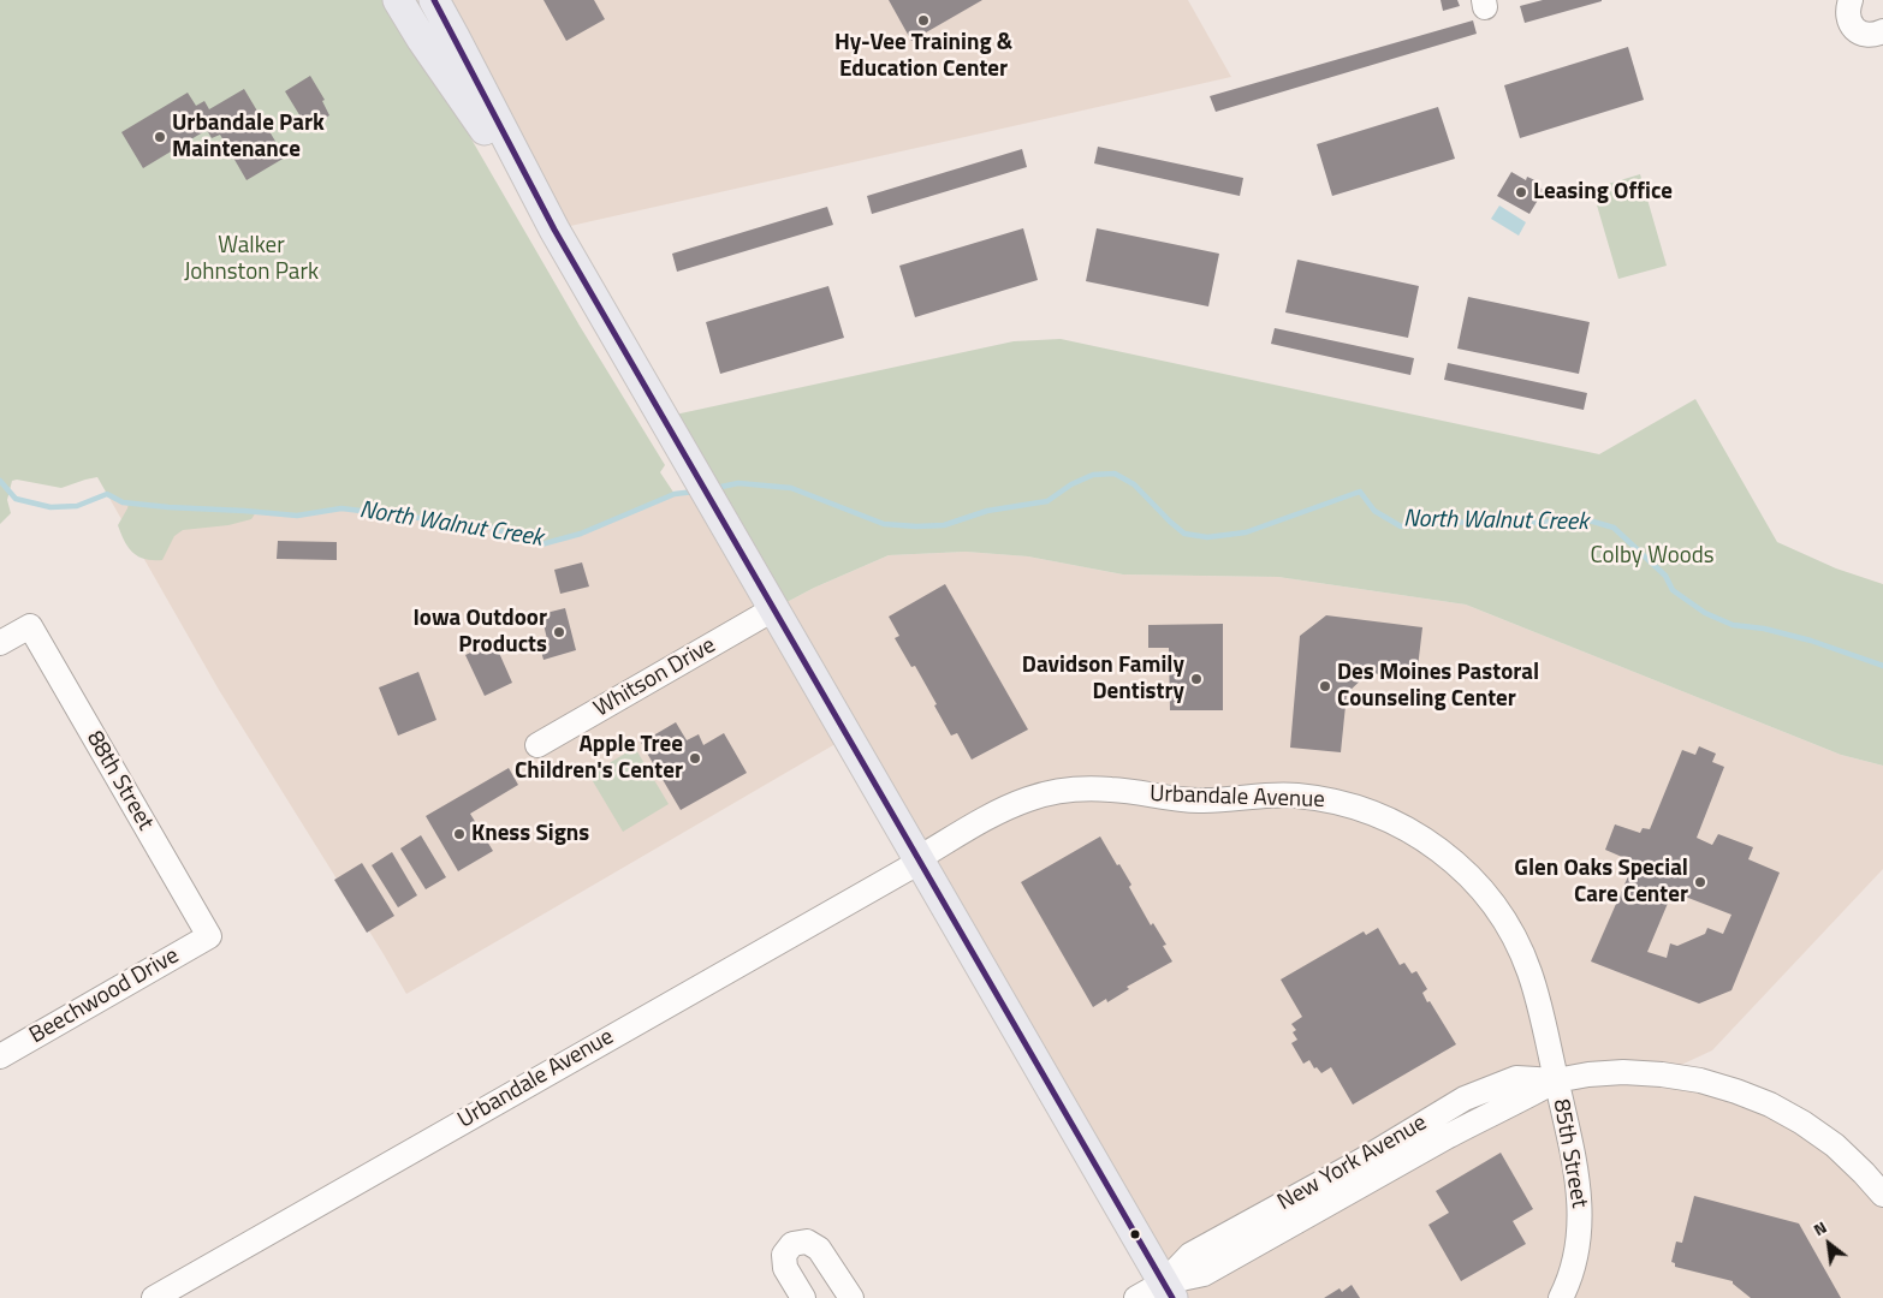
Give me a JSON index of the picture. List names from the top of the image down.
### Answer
{
  "streets": {
    "street": [
      "Whitson Drive",
      "88th Street",
      "Urbandale Avenue",
      "Beechwood Drive",
      "85th Street",
      "New York Avenue"
    ]
  },
  "crossings": [
    ["88th Street", "Beechwood Drive"],
    ["Urbandale Avenue", "85th Street"],
    ["Urbandale Avenue", "New York Avenue"],
    ["85th Street", "New York Avenue"]
  ],
  "water": ["North Walnut Creek"],
  "parks": ["Walker Johnston Park", "Colby Woods"],
  "places": [
    "Hy-Vee Training & Education Center",
    "Urbandale Park Maintenance",
    "Leasing Office",
    "Iowa Outdoor Products",
    "Davidson Family Dentistry",
    "Des Moines Pastoral Counseling Center",
    "Apple Tree Children's Center",
    "Kness Signs",
    "Glen Oaks Special Care Center"
  ],
  "north": "top left"
}
